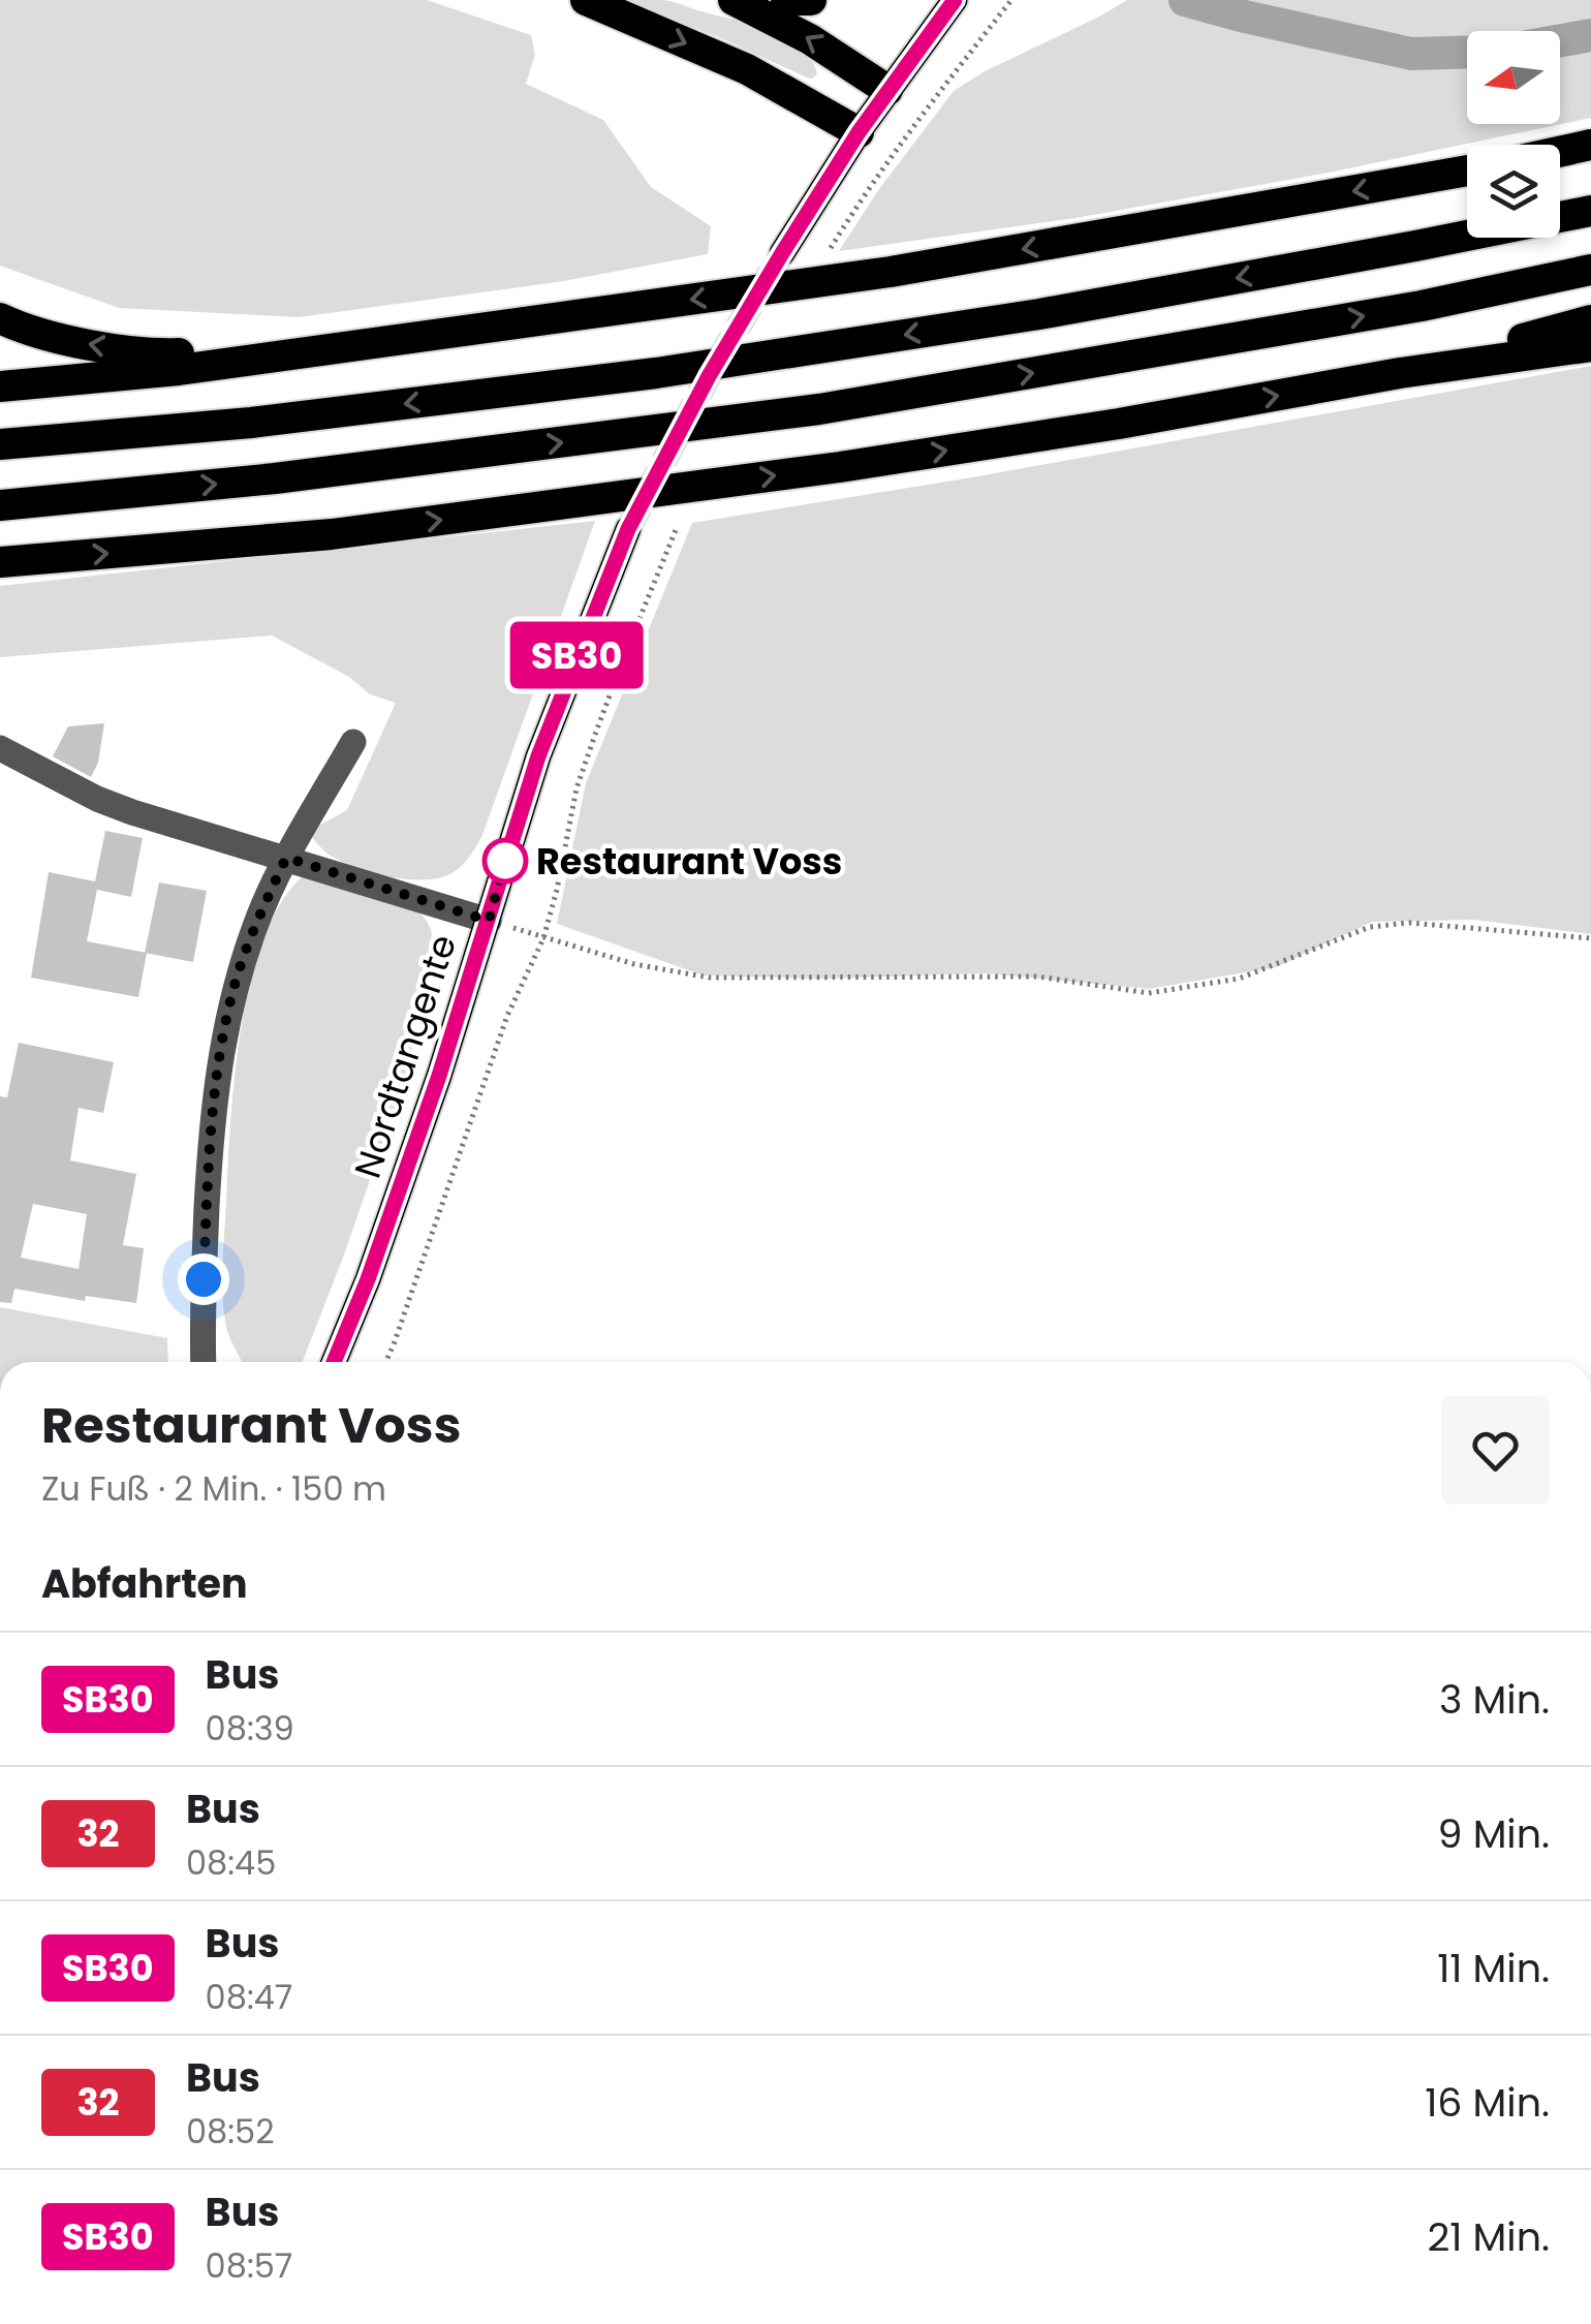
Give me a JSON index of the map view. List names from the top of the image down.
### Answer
{
  "streets": {
    "main road": ["Nordtangente"]
  },
  "places": ["Restaurant Voss"],
  "lines": ["bus line SB30"],
  "north": "left",
  "page": {
    "on_map": "SB30",
    "heading": [
      ["Restaurant Voss", "Zu Fuß · 2 Min. · 150 m"],
      "Abfahrten"
    ],
    "list": [
      {
        "mark": "SB30",
        "name": "Bus",
        "note": "08:39",
        "value": "3 Min."
      },
      {
        "mark": "32",
        "name": "Bus",
        "note": "08:45",
        "value": "9 Min."
      },
      {
        "mark": "SB30",
        "name": "Bus",
        "note": "08:47",
        "value": "11 Min."
      },
      {
        "mark": "32",
        "name": "Bus",
        "note": "08:52",
        "value": "16 Min."
      },
      {
        "mark": "SB30",
        "name": "Bus",
        "note": "08:57",
        "value": "21 Min."
      }
    ]
  }
}
